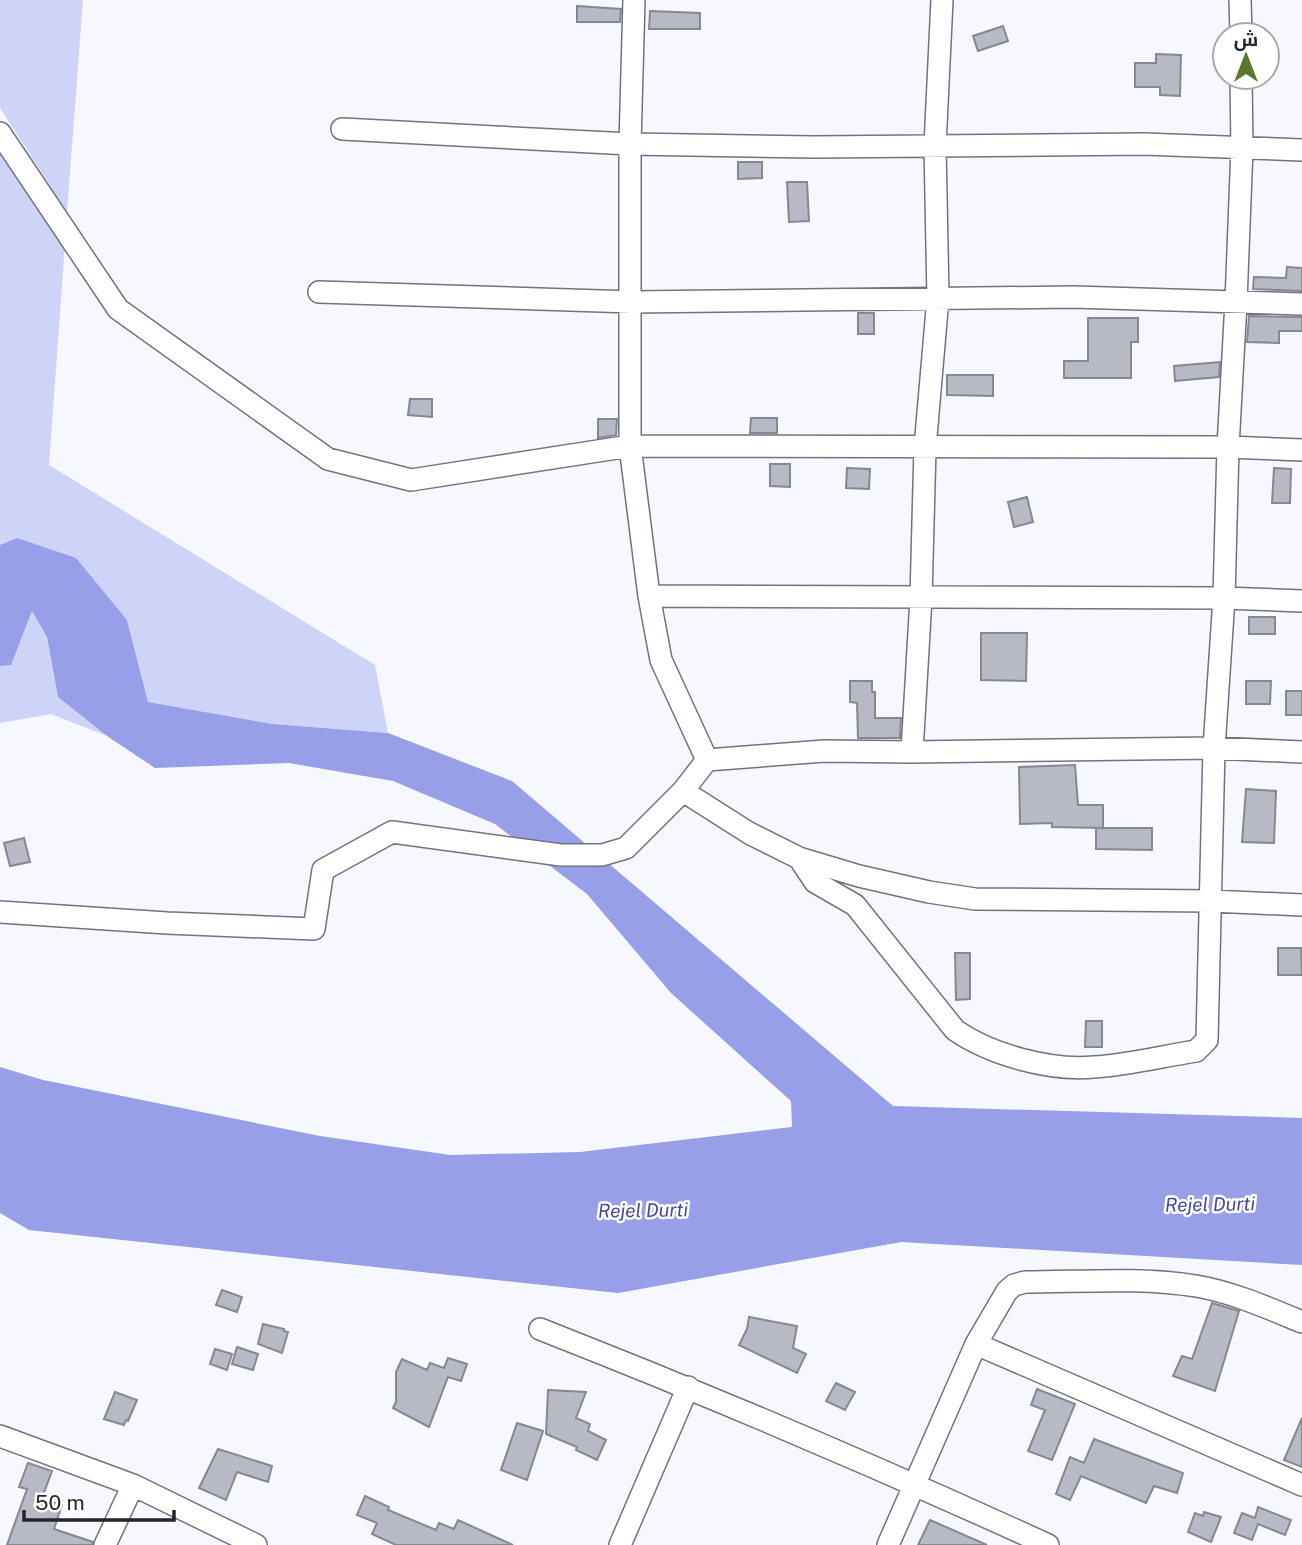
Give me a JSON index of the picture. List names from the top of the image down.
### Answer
{
  "water": ["Rejel Durti"],
  "scale_bar": "50 m",
  "north": "top"
}
